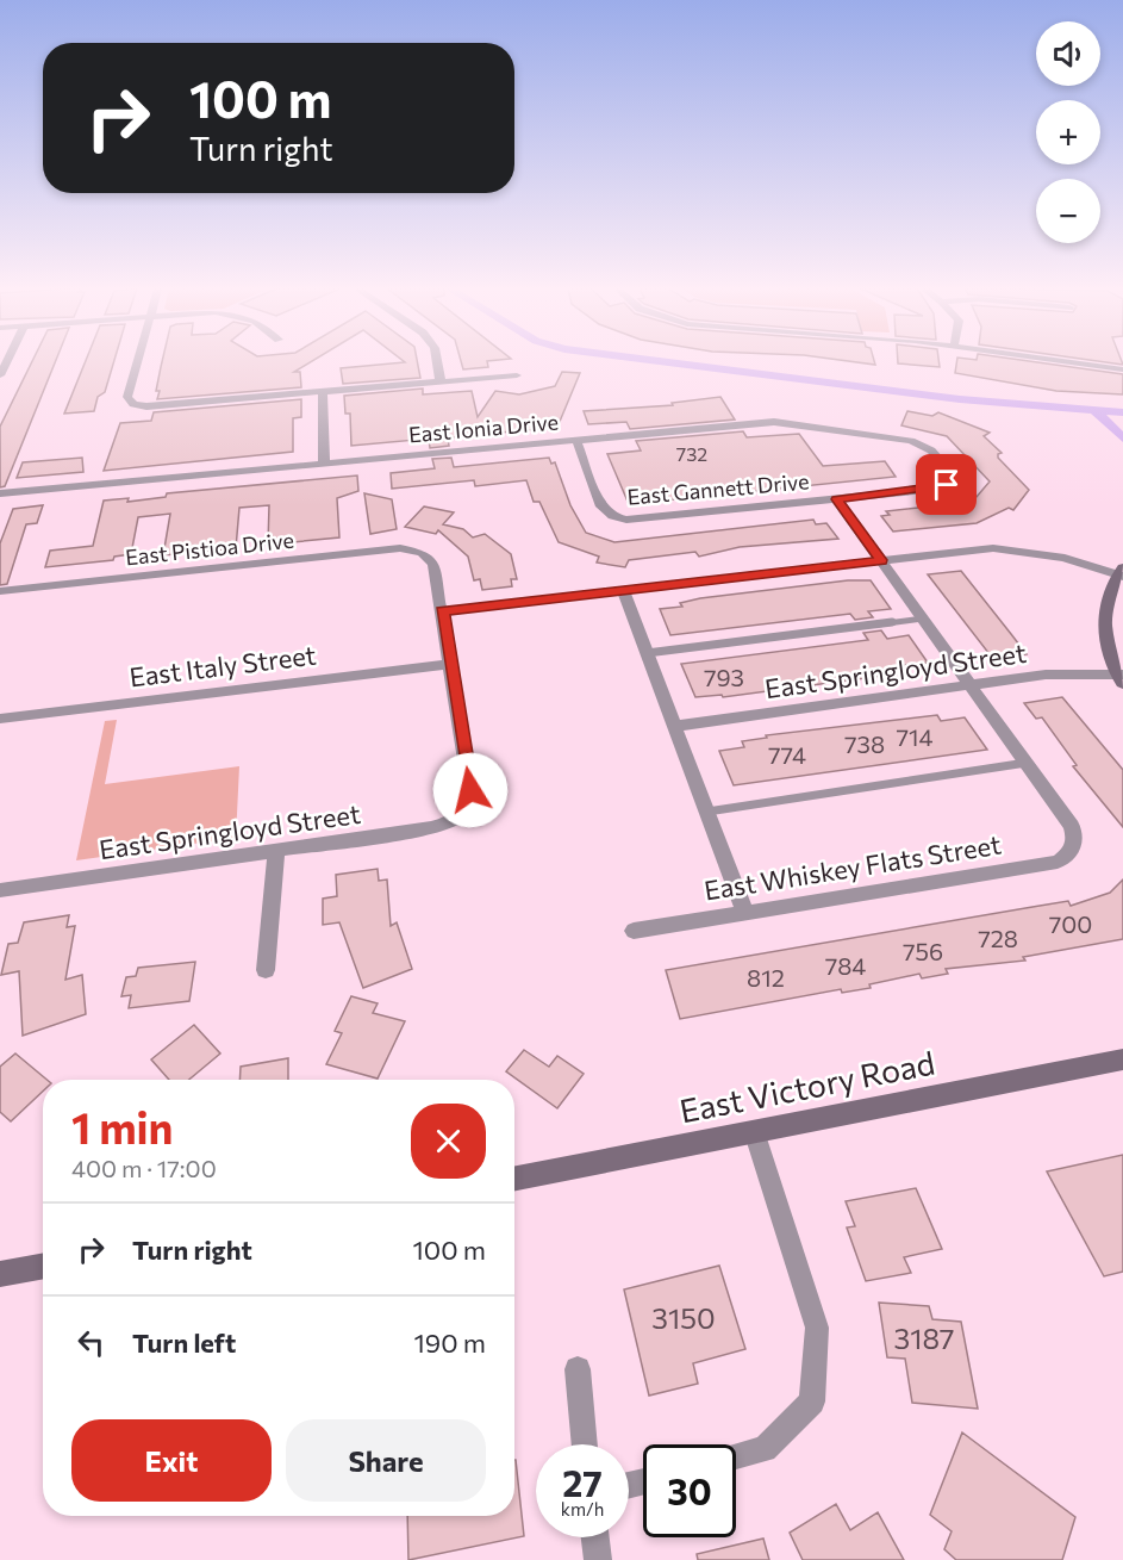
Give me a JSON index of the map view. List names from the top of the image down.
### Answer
{
  "streets": {
    "main road": ["East Victory Road"],
    "street": [
      "East Ionia Drive",
      "East Gannett Drive",
      "East Pistioa Drive",
      "East Italy Street",
      "East Springloyd Street",
      "East Whiskey Flats Street"
    ]
  },
  "crossings": [
    ["East Ionia Drive", "East Gannett Drive"],
    ["East Italy Street", "East Springloyd Street"]
  ],
  "house_numbers": [
    "732",
    "793",
    "714",
    "738",
    "774",
    "700",
    "728",
    "756",
    "784",
    "812",
    "3150",
    "3187"
  ],
  "page": {
    "map_buttons": ["+", "−"],
    "turn": ["100 m", "Turn right"],
    "heading": ["1 min", "400 m · 17:00"],
    "list": [
      {
        "name": "Turn right",
        "value": "100 m"
      },
      {
        "name": "Turn left",
        "value": "190 m"
      }
    ],
    "buttons": ["Exit", "Share"],
    "speed": "27 km/h",
    "limit": "30"
  }
}
